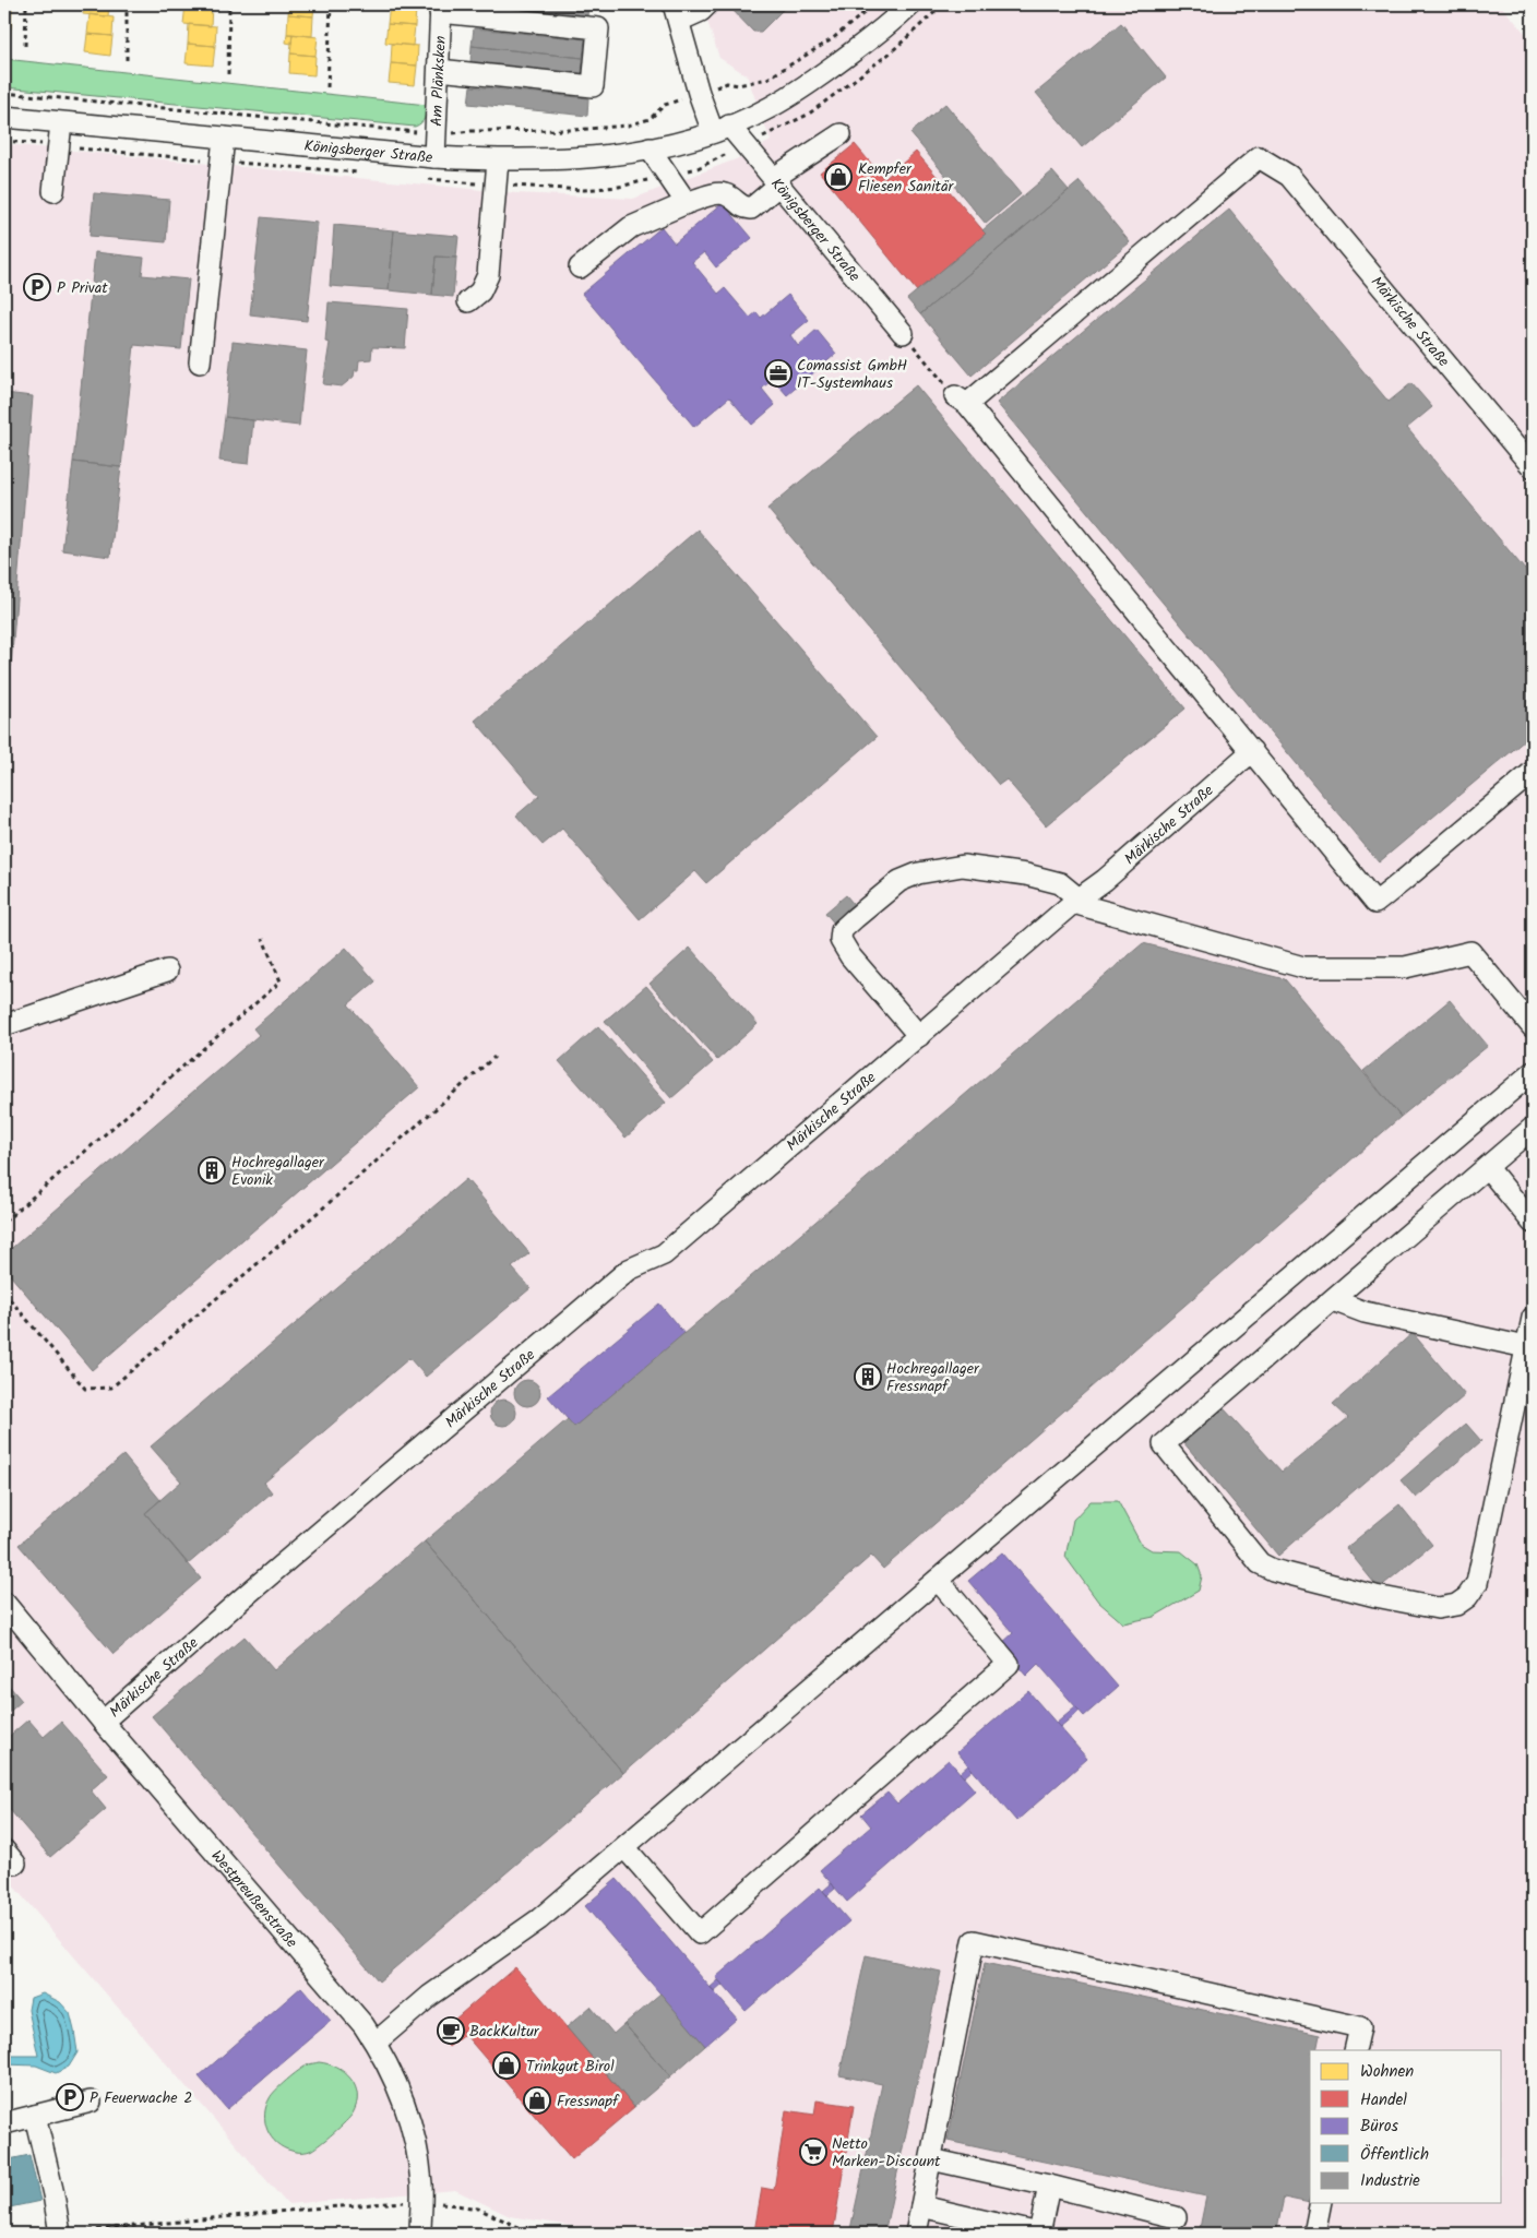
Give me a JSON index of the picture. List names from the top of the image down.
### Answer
{
  "streets": {
    "street": [
      "Am Plänksken",
      "Königsberger Straße",
      "Märkische Straße",
      "Westpreußenstraße"
    ]
  },
  "crossings": [
    ["Am Plänksken", "Königsberger Straße"],
    ["Märkische Straße", "Westpreußenstraße"]
  ],
  "places": {
    "shop": ["Kempfer Fliesen Sanitär", "Trinkgut Birol", "Fressnapf"],
    "parking": ["P Privat", "P Feuerwache 2"],
    "office": ["Comassist GmbH IT-Systemhaus"],
    "building": ["Hochregallager Evonik", "Hochregallager Fressnapf"],
    "cafe": ["BackKultur"],
    "supermarket": ["Netto Marken-Discount"]
  },
  "legend": [
    "Wohnen",
    "Handel",
    "Büros",
    "Öffentlich",
    "Industrie"
  ]
}
